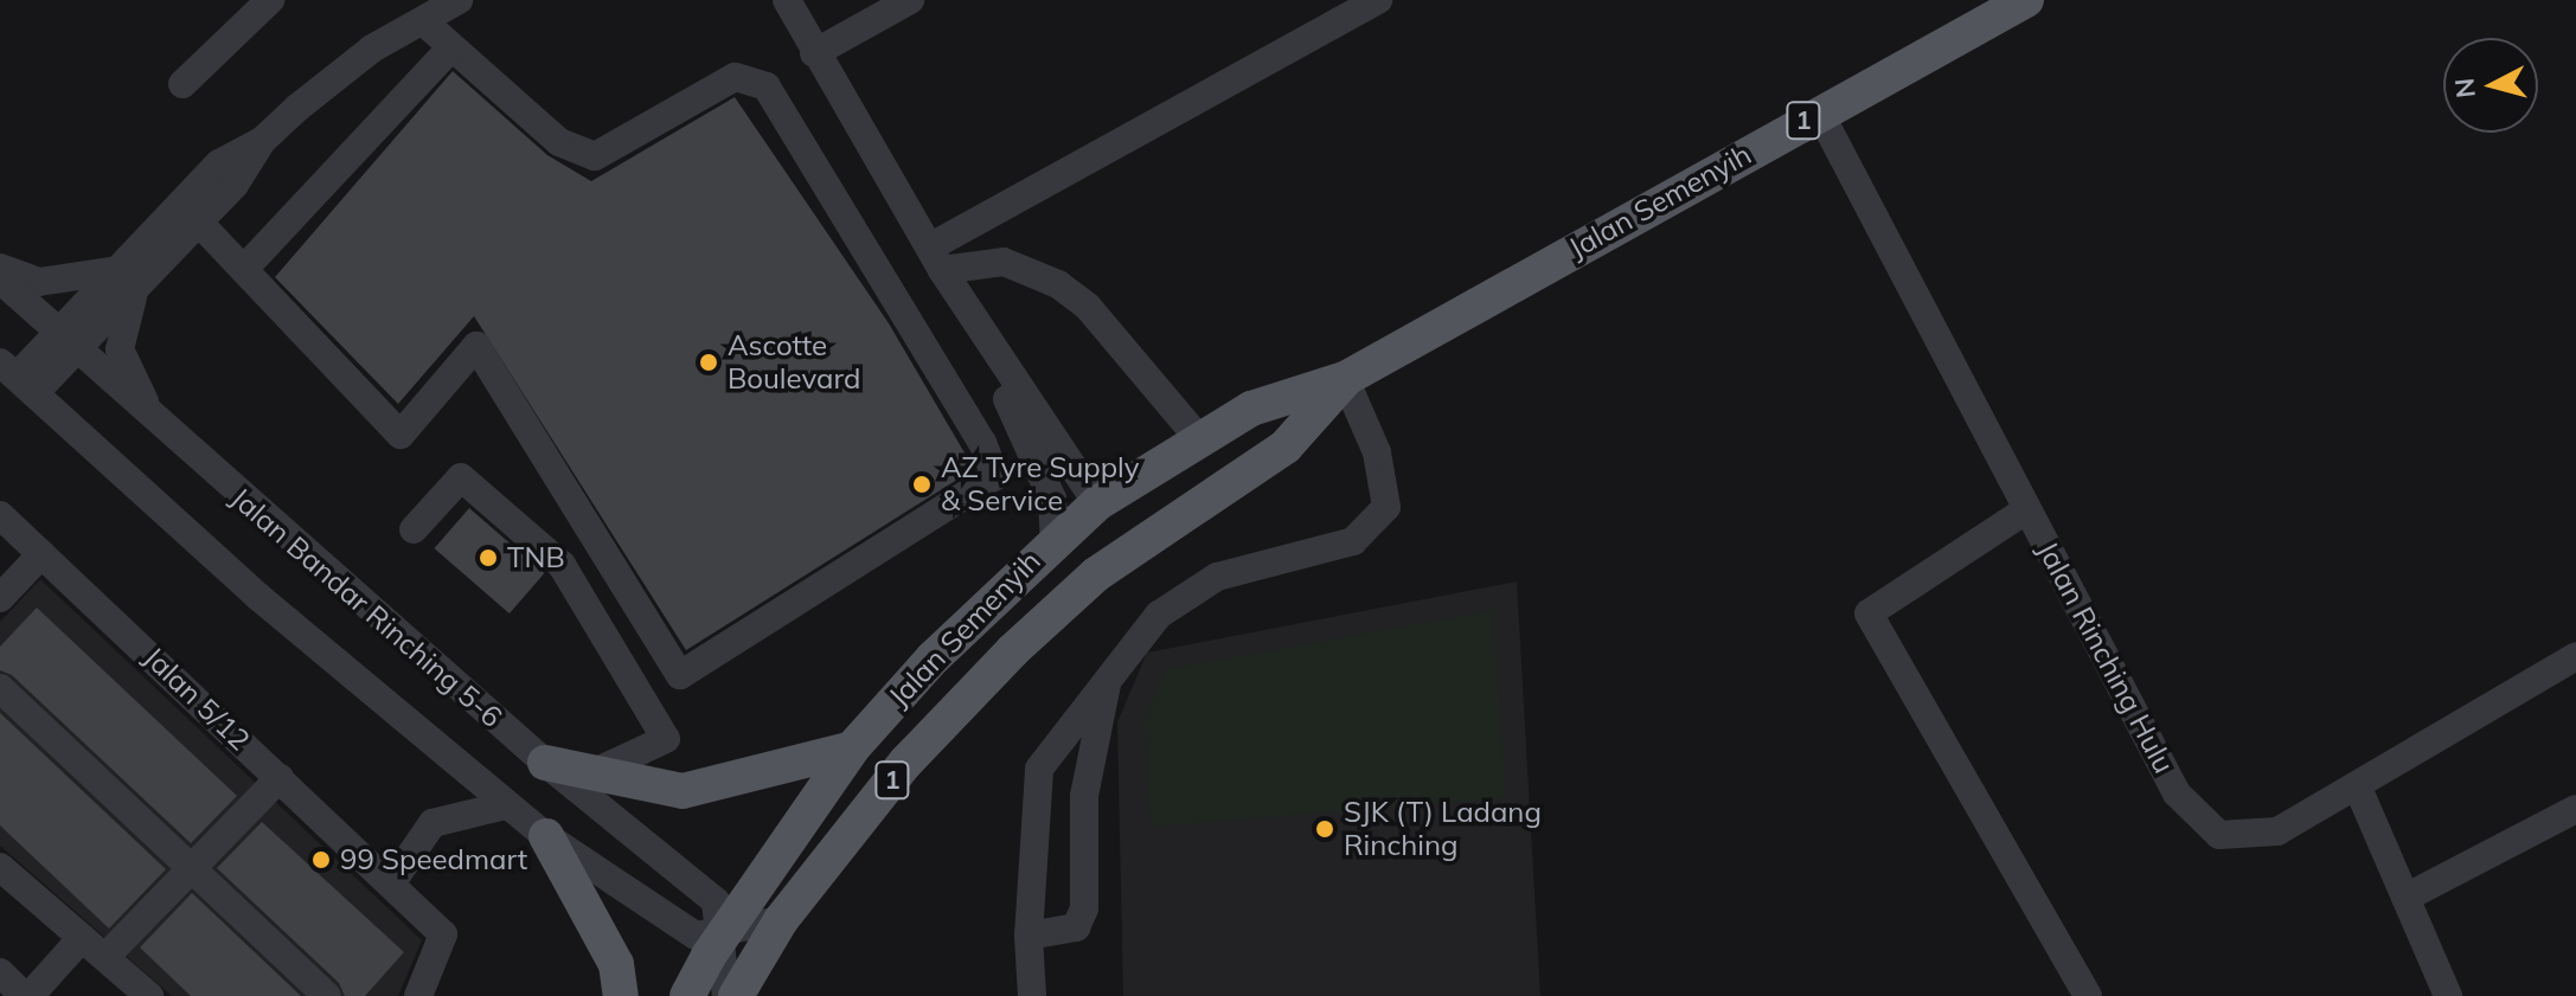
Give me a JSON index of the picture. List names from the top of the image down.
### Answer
{
  "streets": {
    "main road": ["1", "Jalan Semenyih"],
    "street": ["Jalan Bandar Rinching 5-6", "Jalan Rinching Hulu", "Jalan 5/12"]
  },
  "crossings": [
    ["Jalan Semenyih", "Jalan Bandar Rinching 5-6"],
    ["Jalan Semenyih", "Jalan Rinching Hulu"]
  ],
  "places": [
    "Ascotte Boulevard",
    "AZ Tyre Supply & Service",
    "TNB",
    "SJK (T) Ladang Rinching",
    "99 Speedmart"
  ],
  "north": "left"
}
